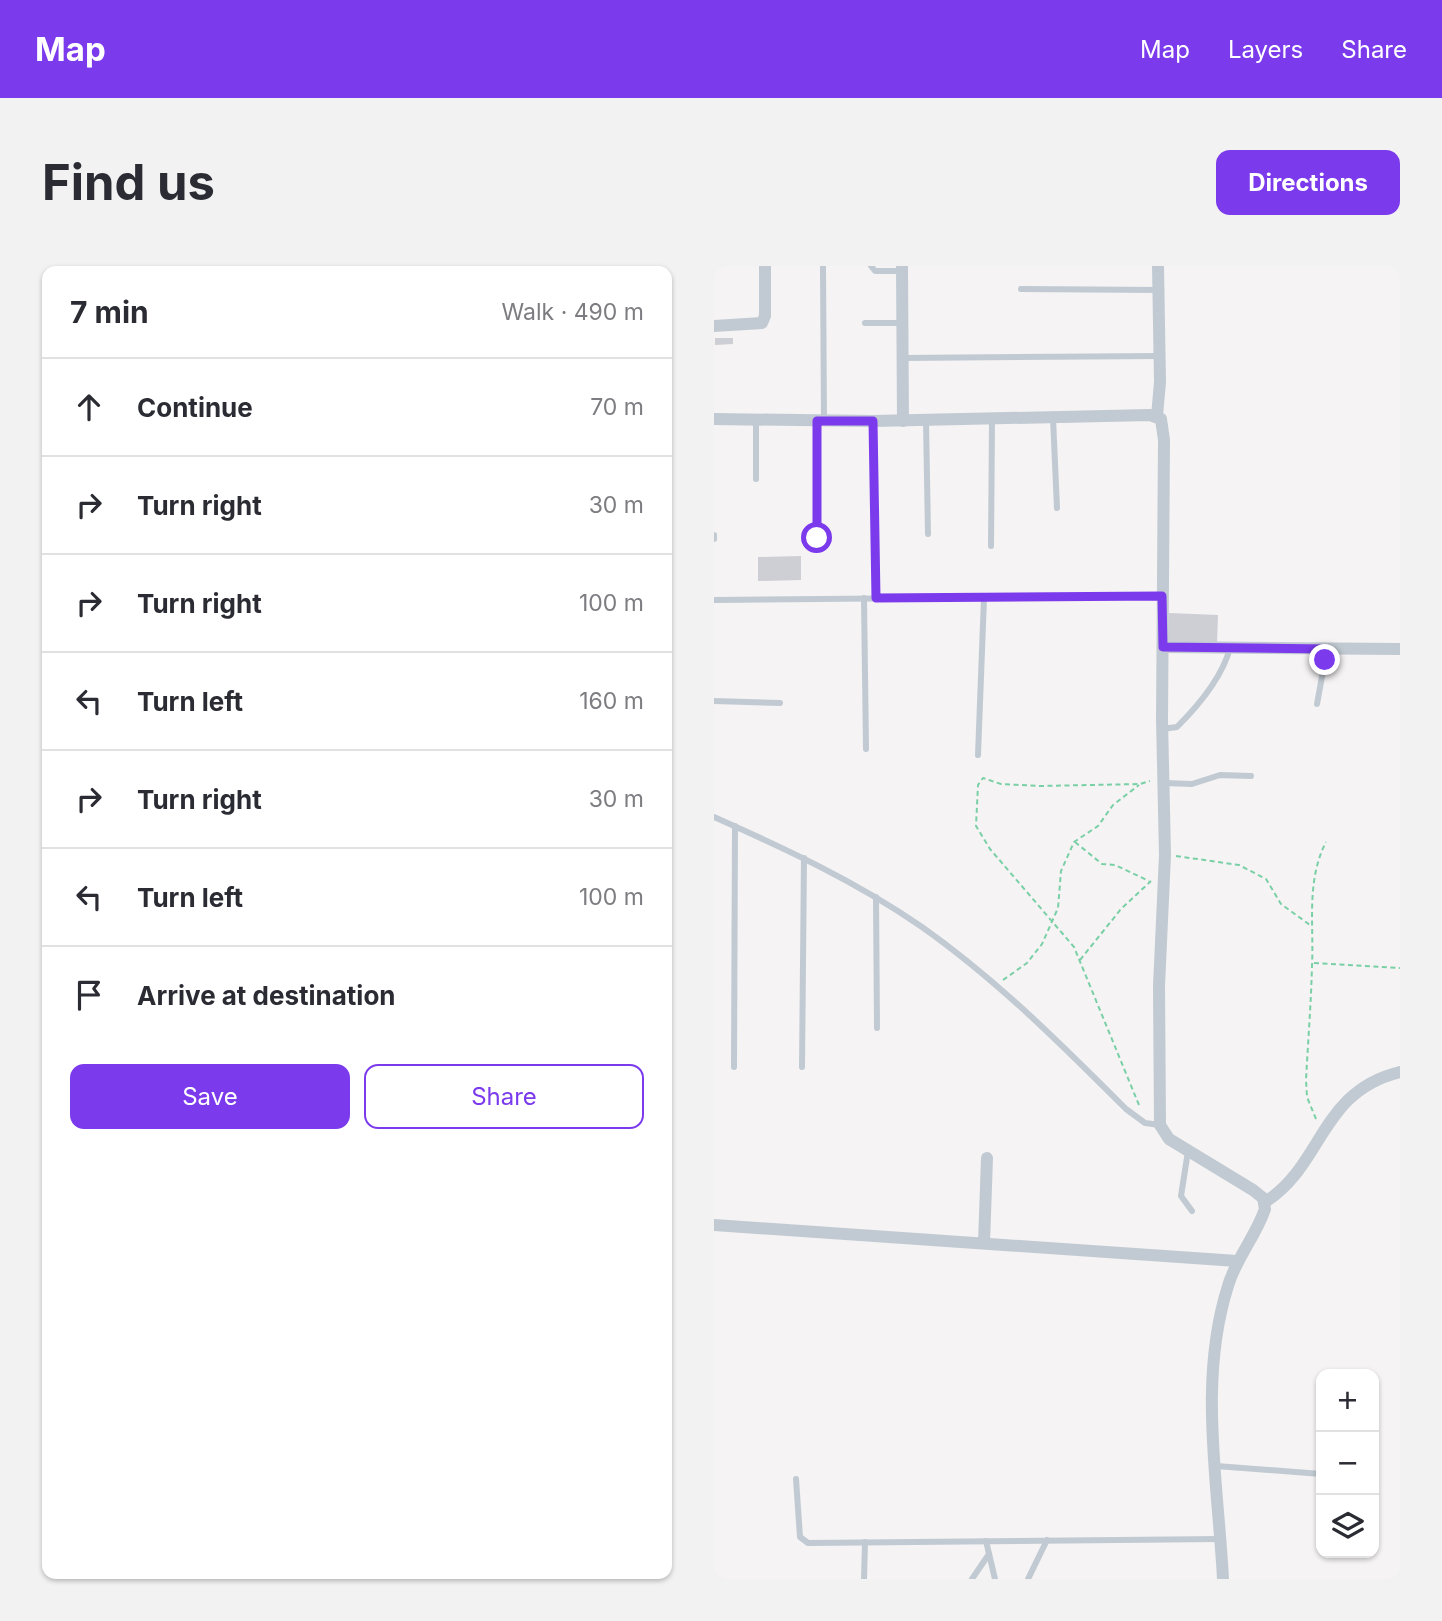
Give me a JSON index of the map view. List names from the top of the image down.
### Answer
{
  "page": {
    "header": "Map",
    "nav": ["Map", "Layers", "Share"],
    "buttons": [
      "Directions",
      ["Save", "Share"]
    ],
    "title": "Find us",
    "heading": ["7 min", "Walk · 490 m"],
    "list": [
      ["Continue", "70 m"],
      ["Turn right", "30 m"],
      ["Turn right", "100 m"],
      ["Turn left", "160 m"],
      ["Turn right", "30 m"],
      ["Turn left", "100 m"],
      "Arrive at destination"
    ],
    "map_buttons": ["+", "−"]
  }
}
